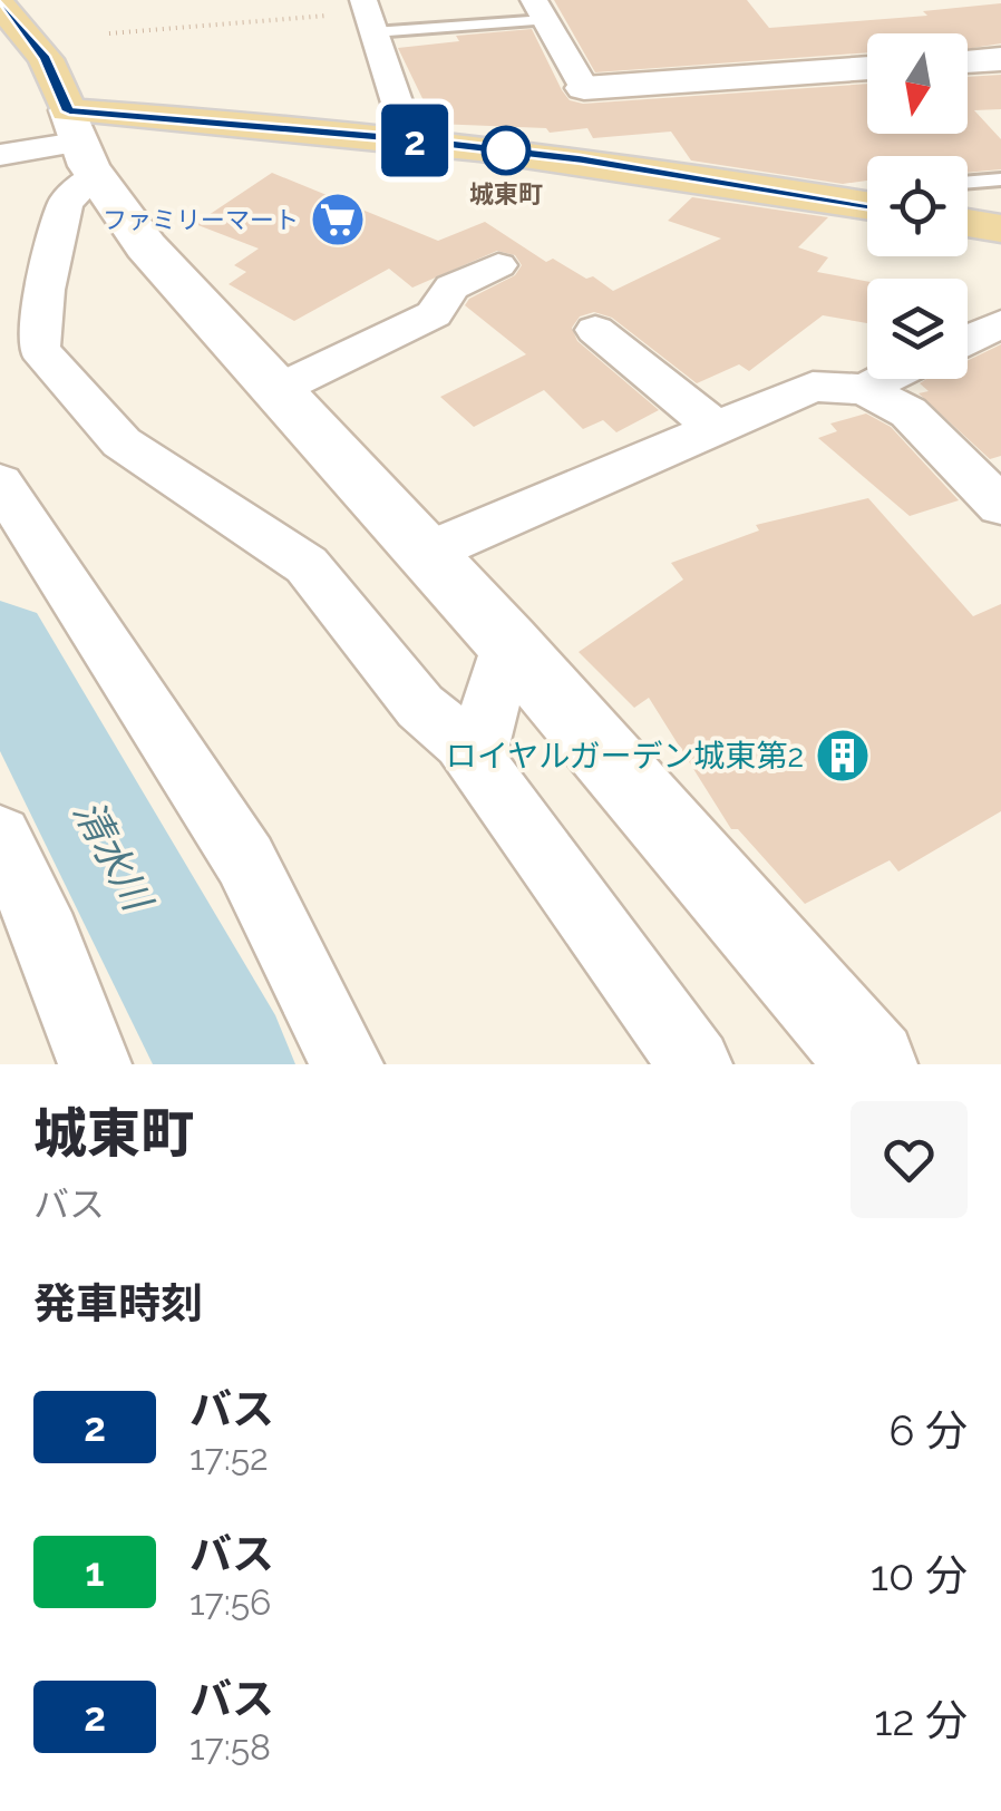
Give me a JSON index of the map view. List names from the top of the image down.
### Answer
{
  "water": ["清水川"],
  "places": {
    "other": ["城東町"],
    "supermarket": ["ファミリーマート"],
    "building": ["ロイヤルガーデン城東第2"]
  },
  "lines": ["bus line 2"],
  "north": "bottom",
  "page": {
    "on_map": "2",
    "heading": [
      ["城東町", "バス"],
      "発車時刻"
    ],
    "list": [
      {
        "mark": "2",
        "name": "バス",
        "note": "17:52",
        "value": "6 分"
      },
      {
        "mark": "1",
        "name": "バス",
        "note": "17:56",
        "value": "10 分"
      },
      {
        "mark": "2",
        "name": "バス",
        "note": "17:58",
        "value": "12 分"
      }
    ]
  }
}
